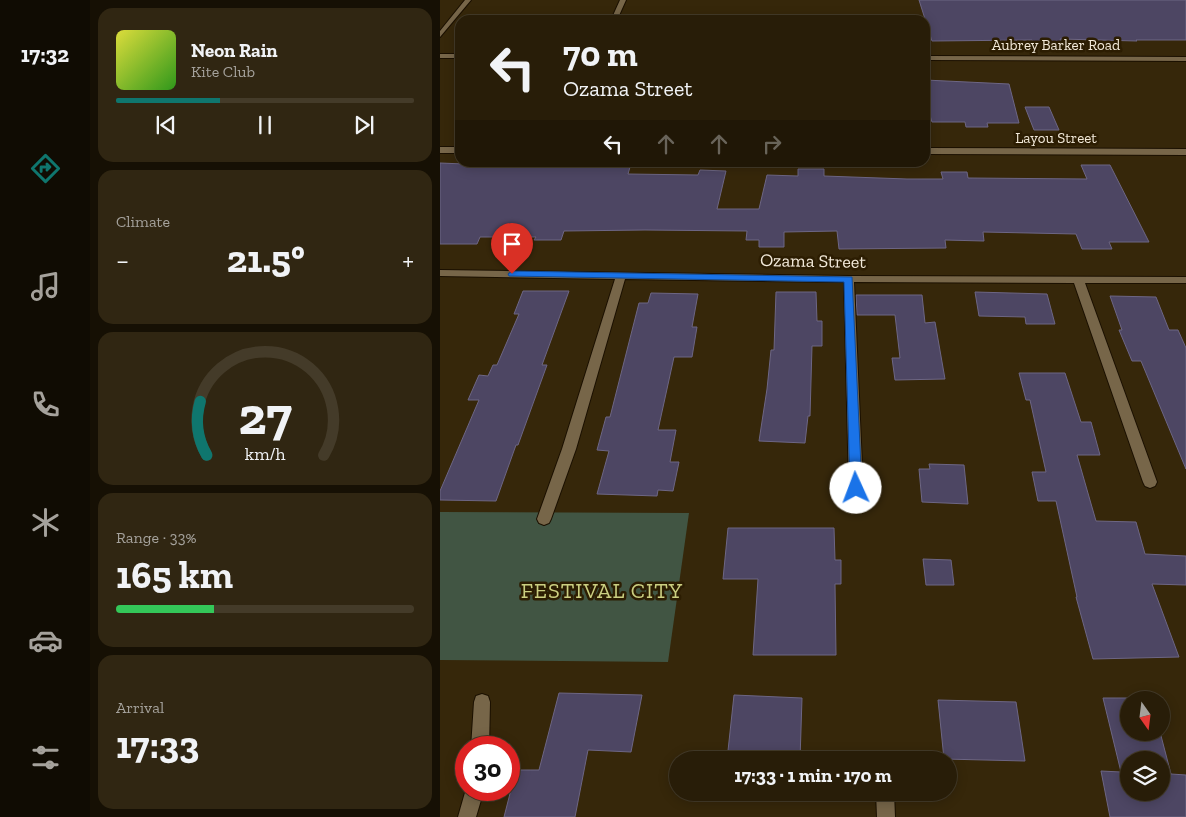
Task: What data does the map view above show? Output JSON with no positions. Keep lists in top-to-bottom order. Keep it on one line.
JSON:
{"streets":{"street":["Aubrey Barker Road","Layou Street","Ozama Street"]},"districts":["FESTIVAL CITY"],"north":"bottom","page":{"tabs":"17:32","turn":["70 m","Ozama Street"],"song":["Neon Rain","Kite Club"],"tile":["Climate",["Range · 33%","165 km"],["Arrival","17:33"]],"heat":["−","21.5°","+"],"limit":"30","trip":"17:33 · 1 min · 170 m","gauge":["27","km/h"]}}
